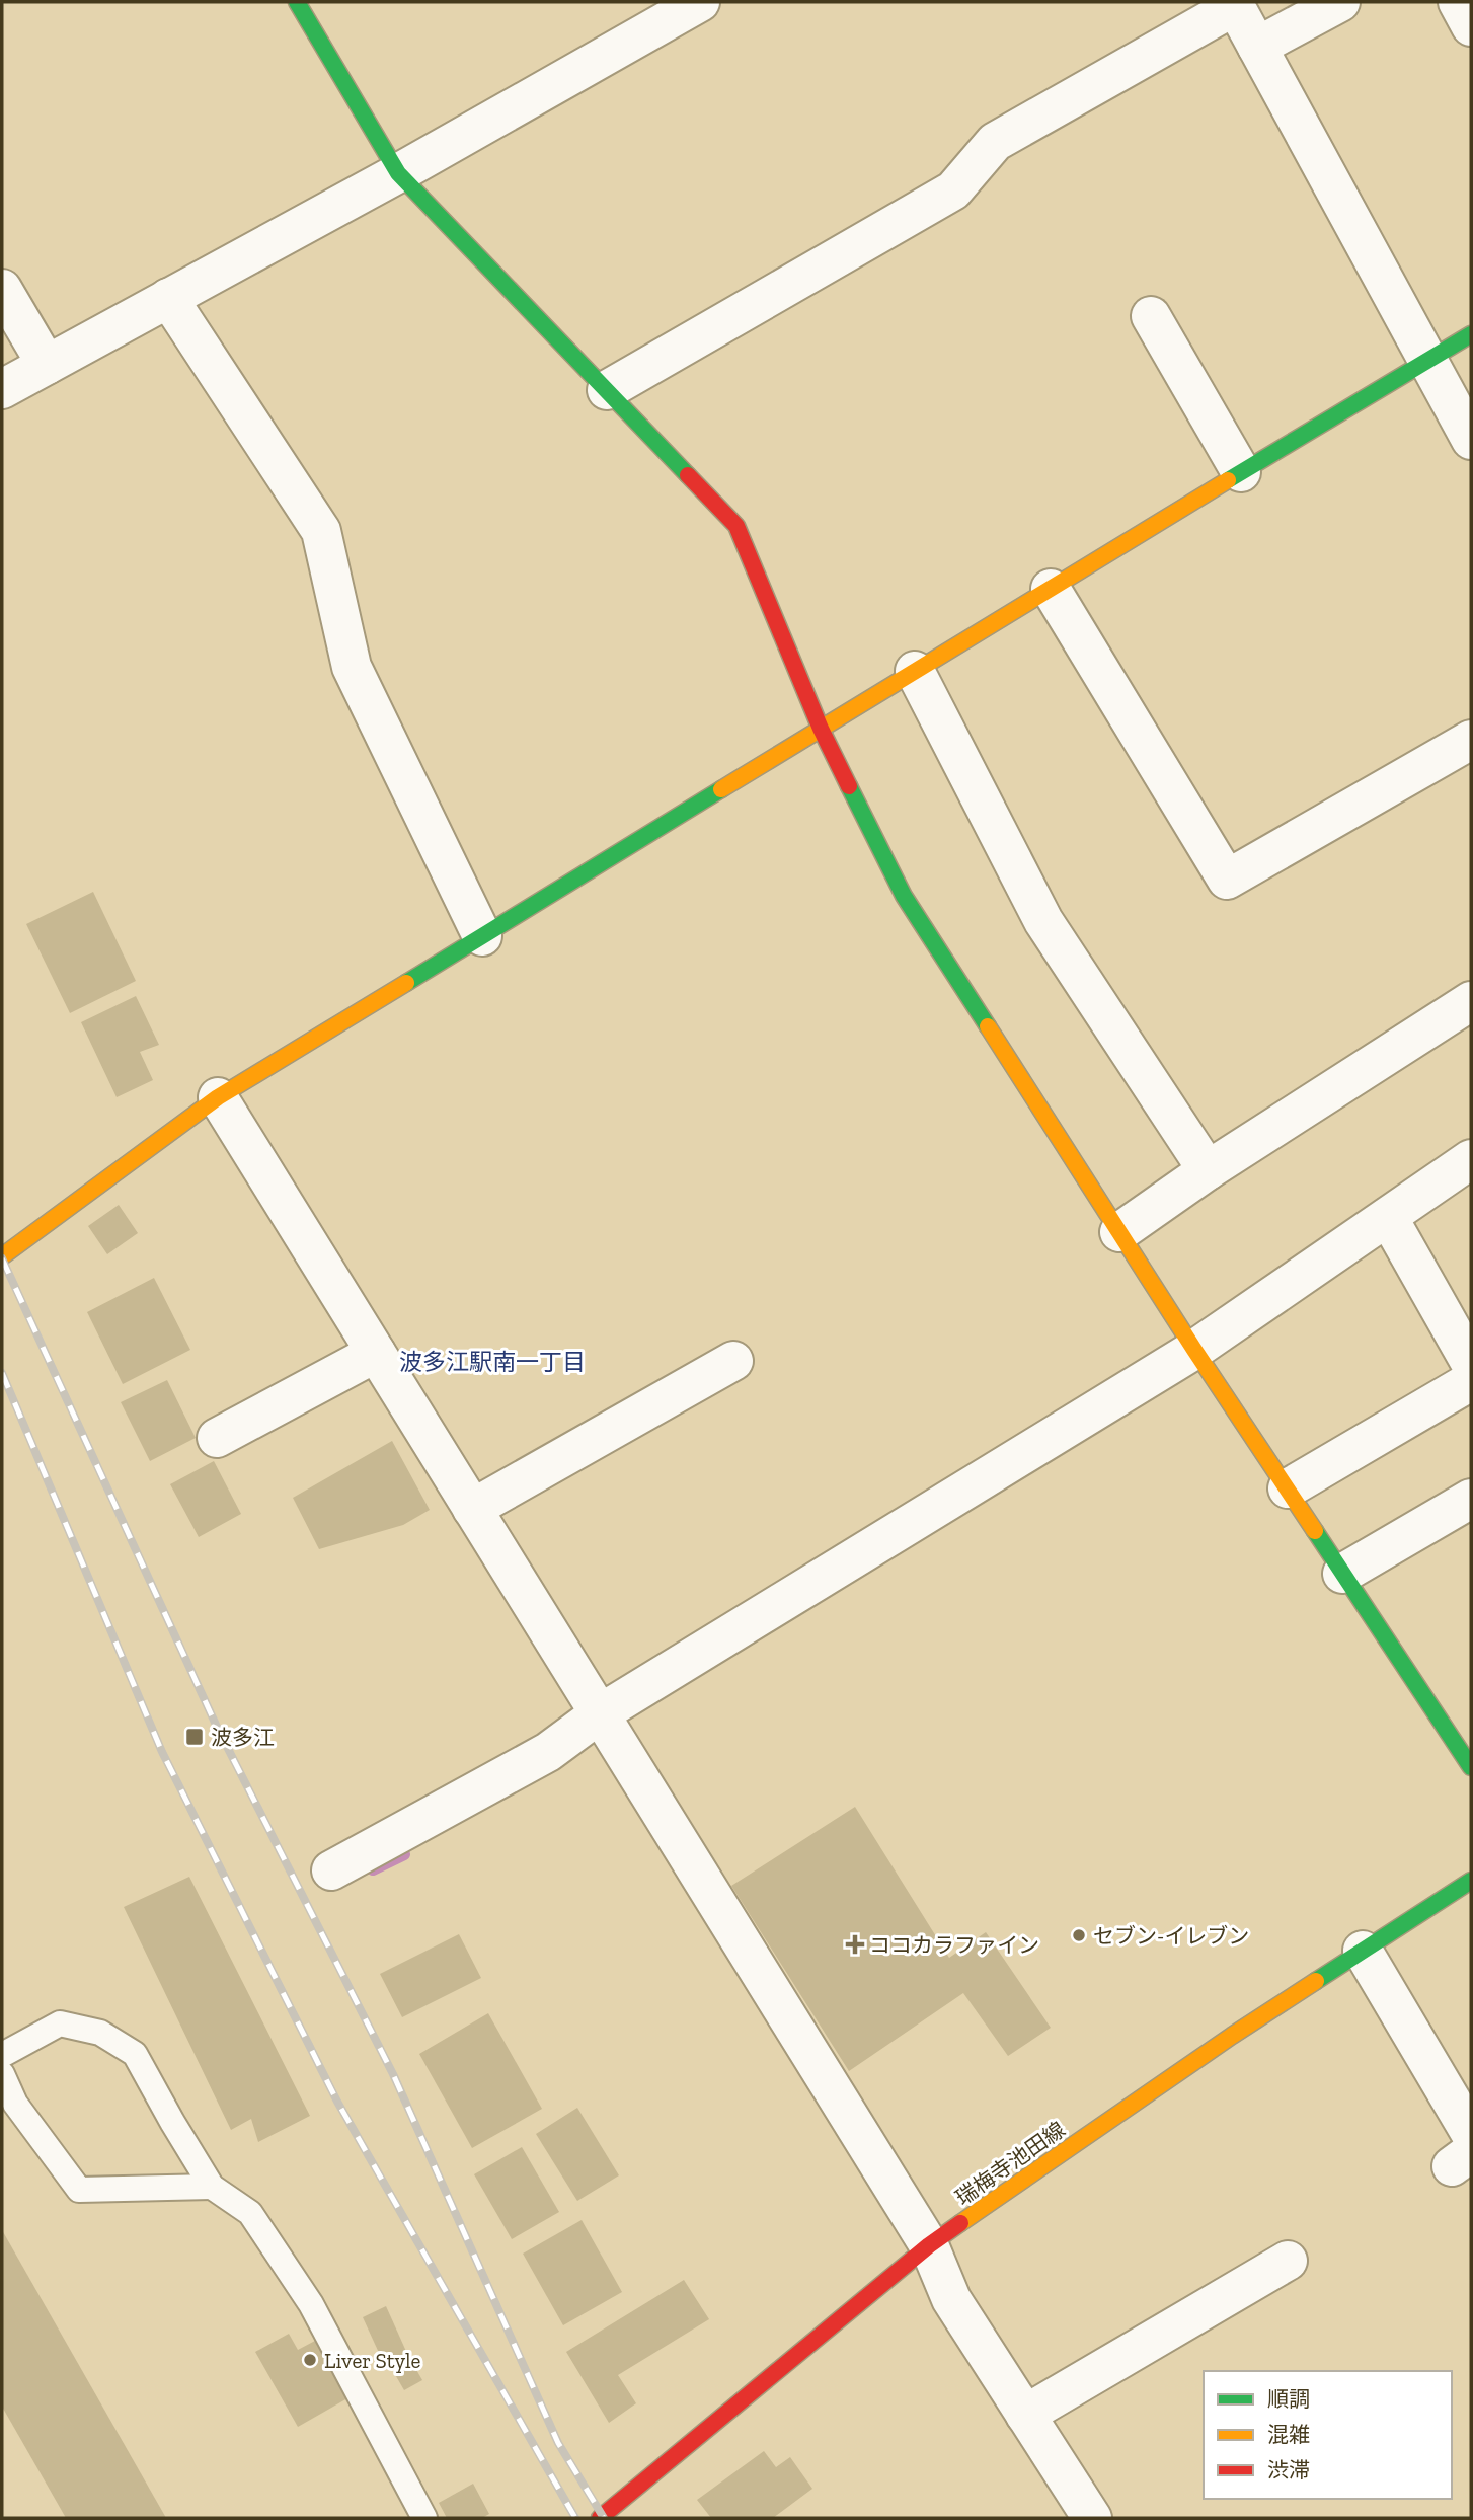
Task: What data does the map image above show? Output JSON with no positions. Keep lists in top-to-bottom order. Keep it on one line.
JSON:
{"streets":{"street":["瑞梅寺池田線"]},"districts":["波多江駅南一丁目"],"places":{"transit":["波多江"],"other":["セブン-イレブン","Liver Style"],"health":["ココカラファイン"]},"legend":["順調","混雑","渋滞"]}
